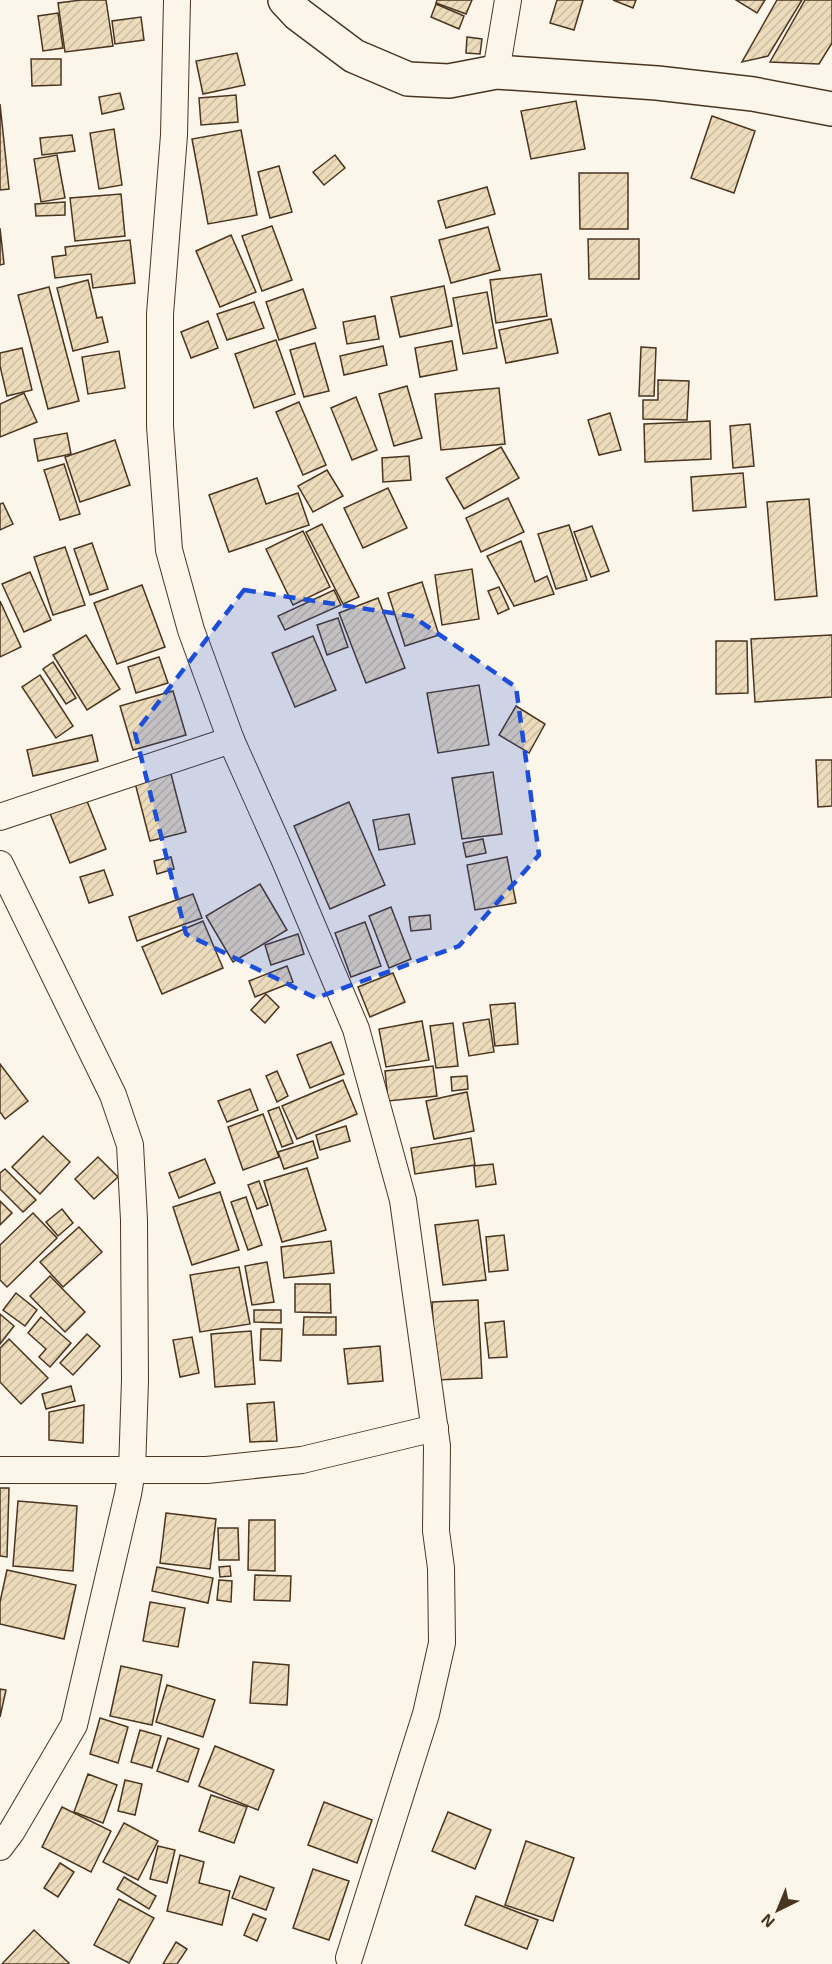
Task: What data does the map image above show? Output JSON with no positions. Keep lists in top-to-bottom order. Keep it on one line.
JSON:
{"north":"bottom left"}
